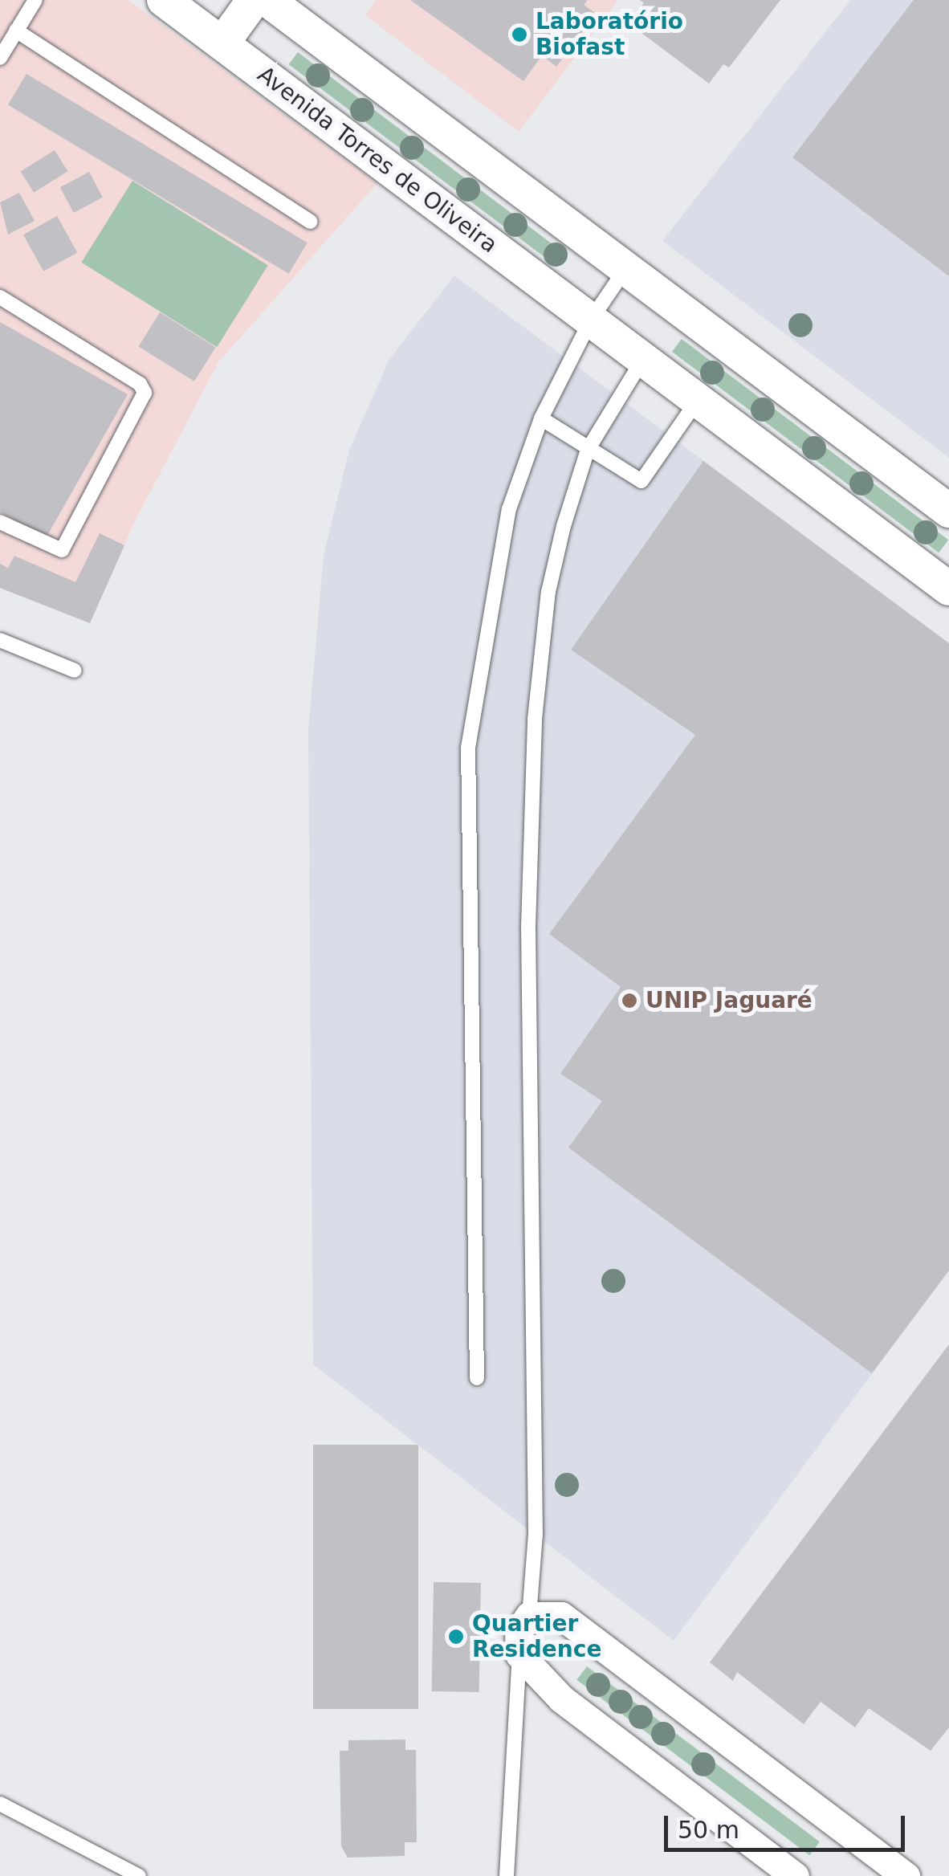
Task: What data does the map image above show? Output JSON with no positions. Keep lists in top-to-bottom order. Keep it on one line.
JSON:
{"streets":{"street":["Avenida Torres de Oliveira"]},"places":["Laboratório Biofast","UNIP Jaguaré","Quartier Residence"],"scale_bar":"50 m"}
